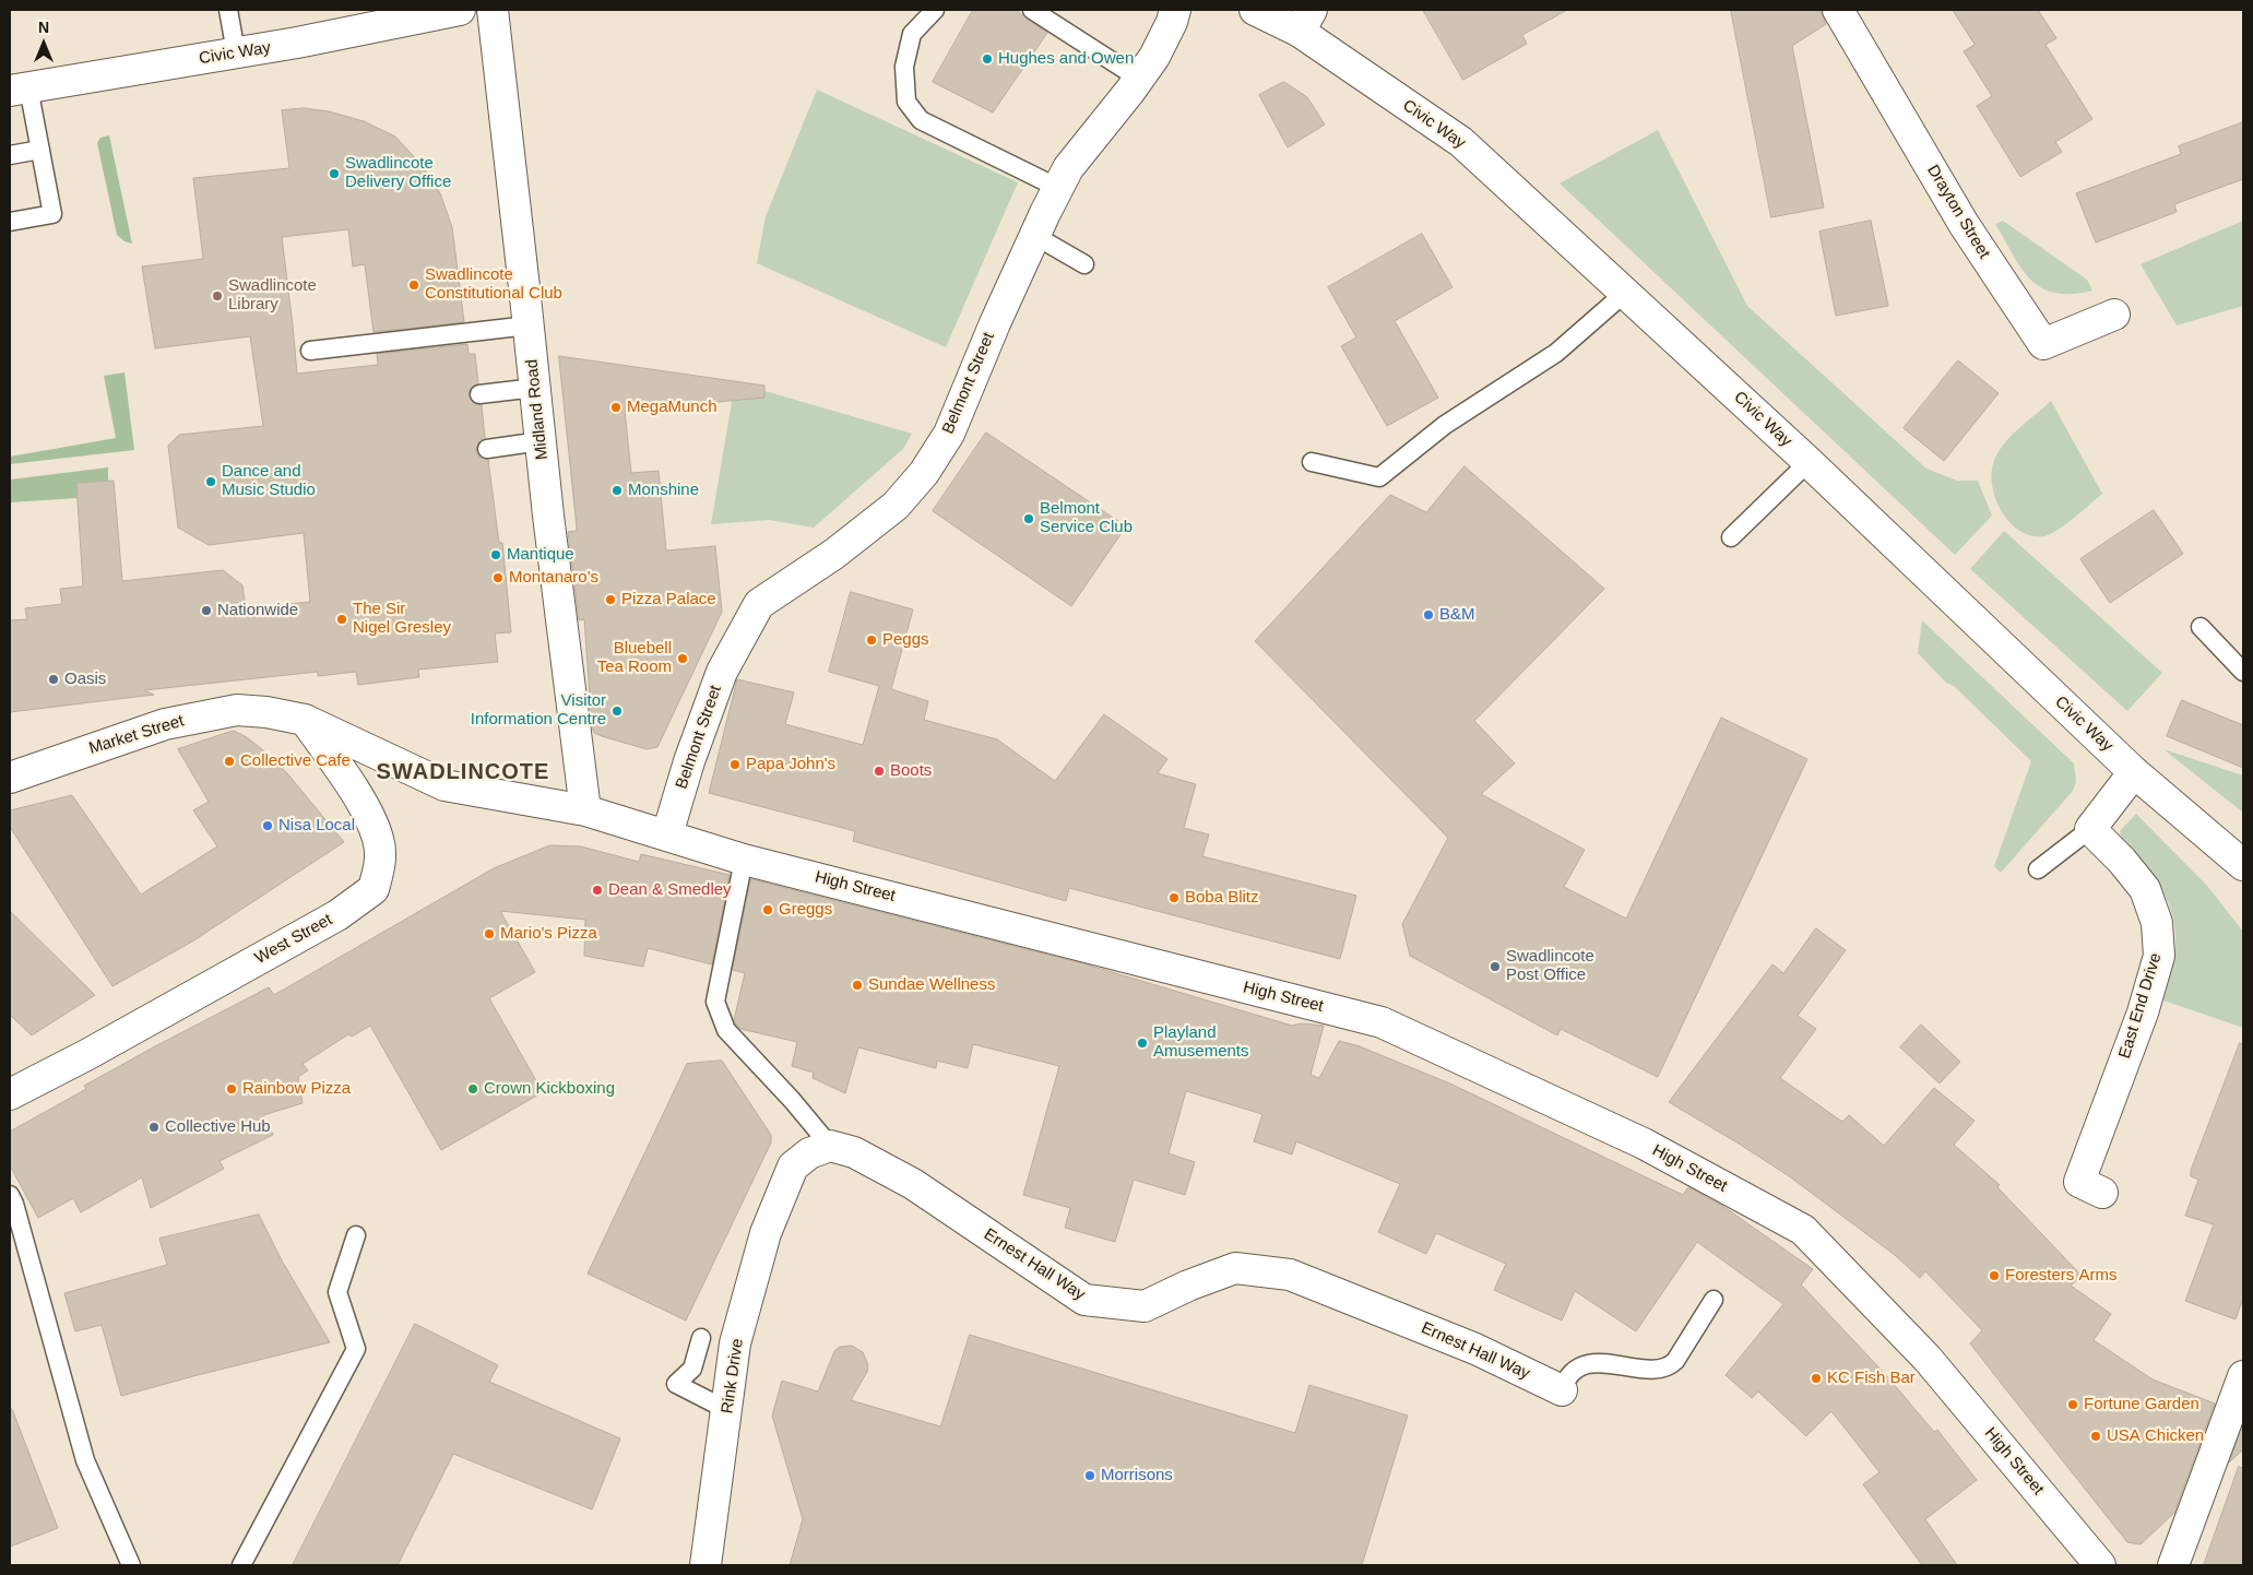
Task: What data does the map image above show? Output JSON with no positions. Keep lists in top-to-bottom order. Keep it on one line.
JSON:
{"streets":{"street":["Civic Way","Drayton Street","Belmont Street","Midland Road","Market Street","High Street","West Street","East End Drive","Ernest Hall Way","Rink Drive"]},"crossings":[["Belmont Street","High Street"],["Midland Road","High Street"],["Market Street","High Street"],["Market Street","West Street"],["High Street","West Street"],["Ernest Hall Way","Rink Drive"]],"districts":["SWADLINCOTE"],"places":["Hughes and Owen","Swadlincote Delivery Office","Swadlincote Constitutional Club","Swadlincote Library","MegaMunch","Dance and Music Studio","Monshine","Belmont Service Club","Mantique","Montanaro's","Pizza Palace","Nationwide","B&M","The Sir Nigel Gresley","Peggs","Bluebell Tea Room","Oasis","Visitor Information Centre","Collective Cafe","Papa John's","Boots","Nisa Local","Dean & Smedley","Boba Blitz","Greggs","Mario's Pizza","Swadlincote Post Office","Sundae Wellness","Playland Amusements","Rainbow Pizza","Crown Kickboxing","Collective Hub","Foresters Arms","KC Fish Bar","Fortune Garden","USA Chicken","Morrisons"],"north":"top"}
